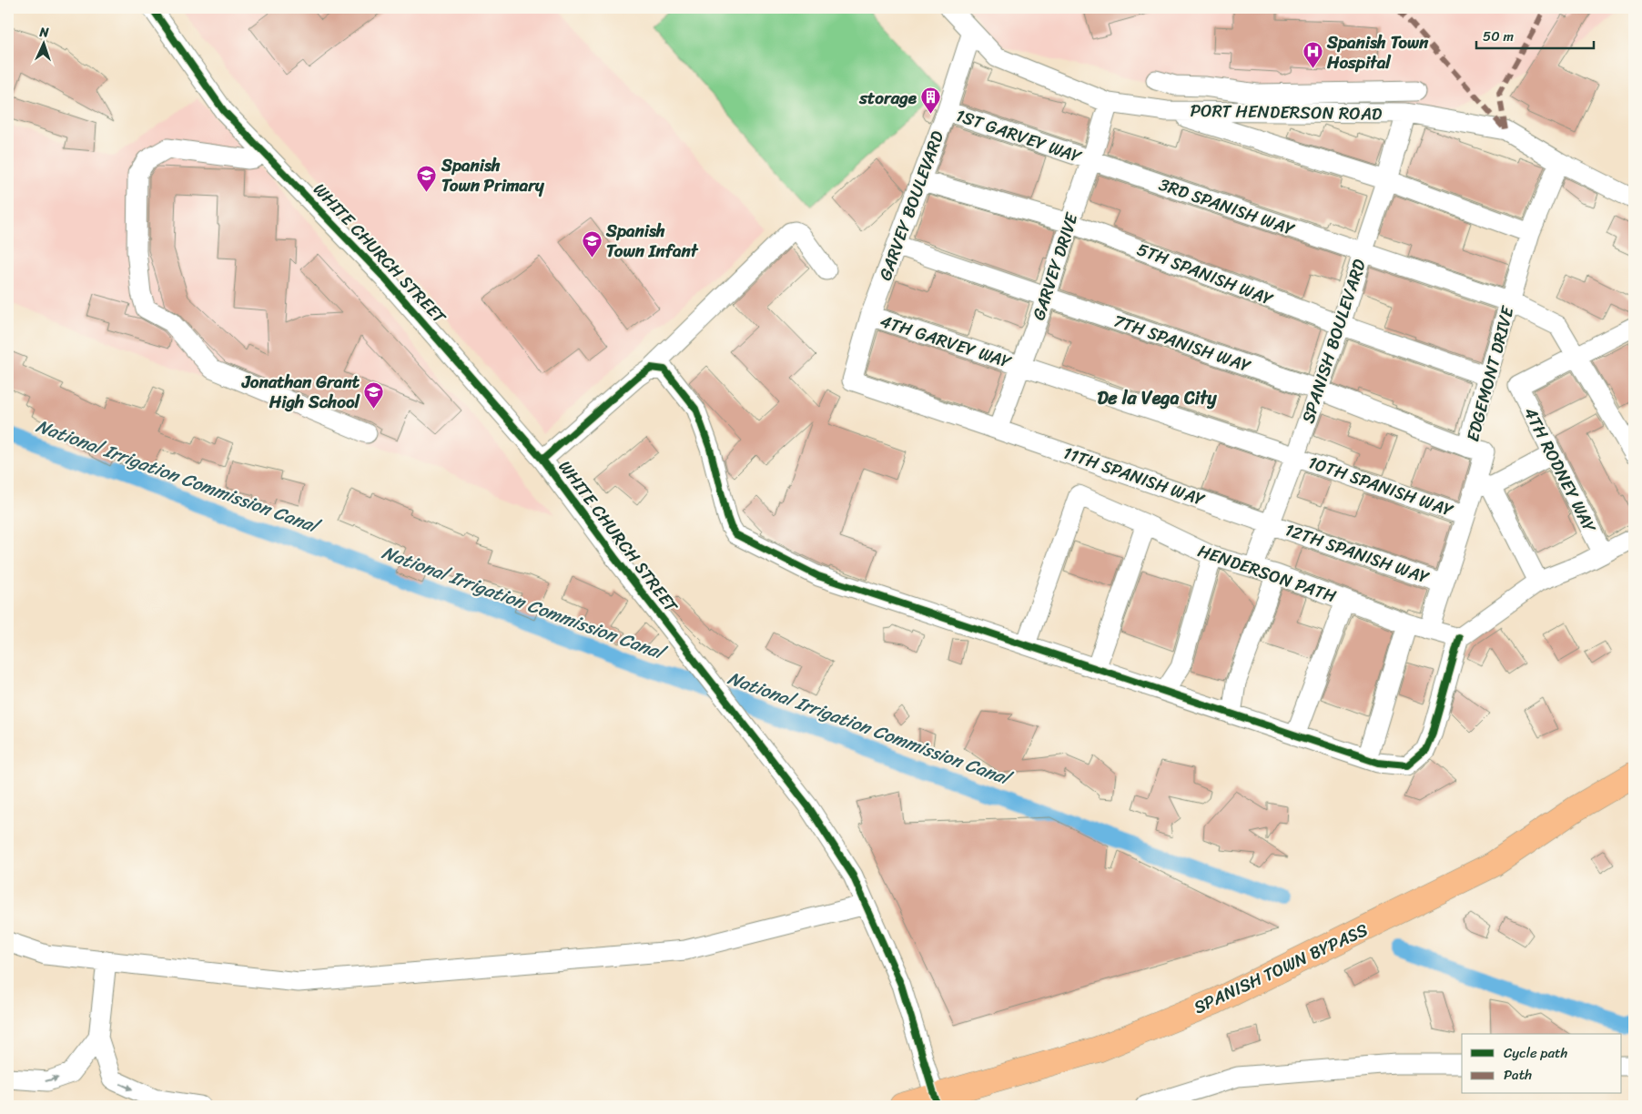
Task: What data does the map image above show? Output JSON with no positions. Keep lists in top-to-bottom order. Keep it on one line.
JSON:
{"streets":{"main road":["SPANISH TOWN BYPASS"],"street":["PORT HENDERSON ROAD","1ST GARVEY WAY","GARVEY BOULEVARD","3RD SPANISH WAY","WHITE CHURCH STREET","GARVEY DRIVE","5TH SPANISH WAY","4TH GARVEY WAY","SPANISH BOULEVARD","7TH SPANISH WAY","EDGEMONT DRIVE","4TH RODNEY WAY","11TH SPANISH WAY","10TH SPANISH WAY","12TH SPANISH WAY","HENDERSON PATH"]},"crossings":[["PORT HENDERSON ROAD","GARVEY BOULEVARD"],["PORT HENDERSON ROAD","GARVEY DRIVE"],["PORT HENDERSON ROAD","SPANISH BOULEVARD"],["PORT HENDERSON ROAD","EDGEMONT DRIVE"],["1ST GARVEY WAY","GARVEY BOULEVARD"],["1ST GARVEY WAY","3RD SPANISH WAY"],["1ST GARVEY WAY","GARVEY DRIVE"],["GARVEY BOULEVARD","5TH SPANISH WAY"],["GARVEY BOULEVARD","4TH GARVEY WAY"],["GARVEY BOULEVARD","7TH SPANISH WAY"],["GARVEY BOULEVARD","11TH SPANISH WAY"],["3RD SPANISH WAY","GARVEY DRIVE"],["3RD SPANISH WAY","SPANISH BOULEVARD"],["3RD SPANISH WAY","EDGEMONT DRIVE"],["3RD SPANISH WAY","4TH RODNEY WAY"],["WHITE CHURCH STREET","SPANISH TOWN BYPASS"],["GARVEY DRIVE","5TH SPANISH WAY"],["GARVEY DRIVE","4TH GARVEY WAY"],["GARVEY DRIVE","7TH SPANISH WAY"],["GARVEY DRIVE","11TH SPANISH WAY"],["5TH SPANISH WAY","SPANISH BOULEVARD"],["5TH SPANISH WAY","EDGEMONT DRIVE"],["4TH GARVEY WAY","SPANISH BOULEVARD"],["4TH GARVEY WAY","10TH SPANISH WAY"],["SPANISH BOULEVARD","7TH SPANISH WAY"],["SPANISH BOULEVARD","11TH SPANISH WAY"],["SPANISH BOULEVARD","10TH SPANISH WAY"],["SPANISH BOULEVARD","12TH SPANISH WAY"],["SPANISH BOULEVARD","HENDERSON PATH"],["7TH SPANISH WAY","EDGEMONT DRIVE"],["EDGEMONT DRIVE","10TH SPANISH WAY"],["EDGEMONT DRIVE","12TH SPANISH WAY"],["EDGEMONT DRIVE","HENDERSON PATH"],["11TH SPANISH WAY","12TH SPANISH WAY"]],"districts":["De la Vega City"],"water":["National Irrigation Commission Canal"],"places":{"hospital":["Spanish Town Hospital"],"building":["storage"],"school or university":["Spanish Town Primary","Spanish Town Infant","Jonathan Grant High School"]},"legend":["Cycle path","Path"],"scale_bar":"50 m","north":"top"}
